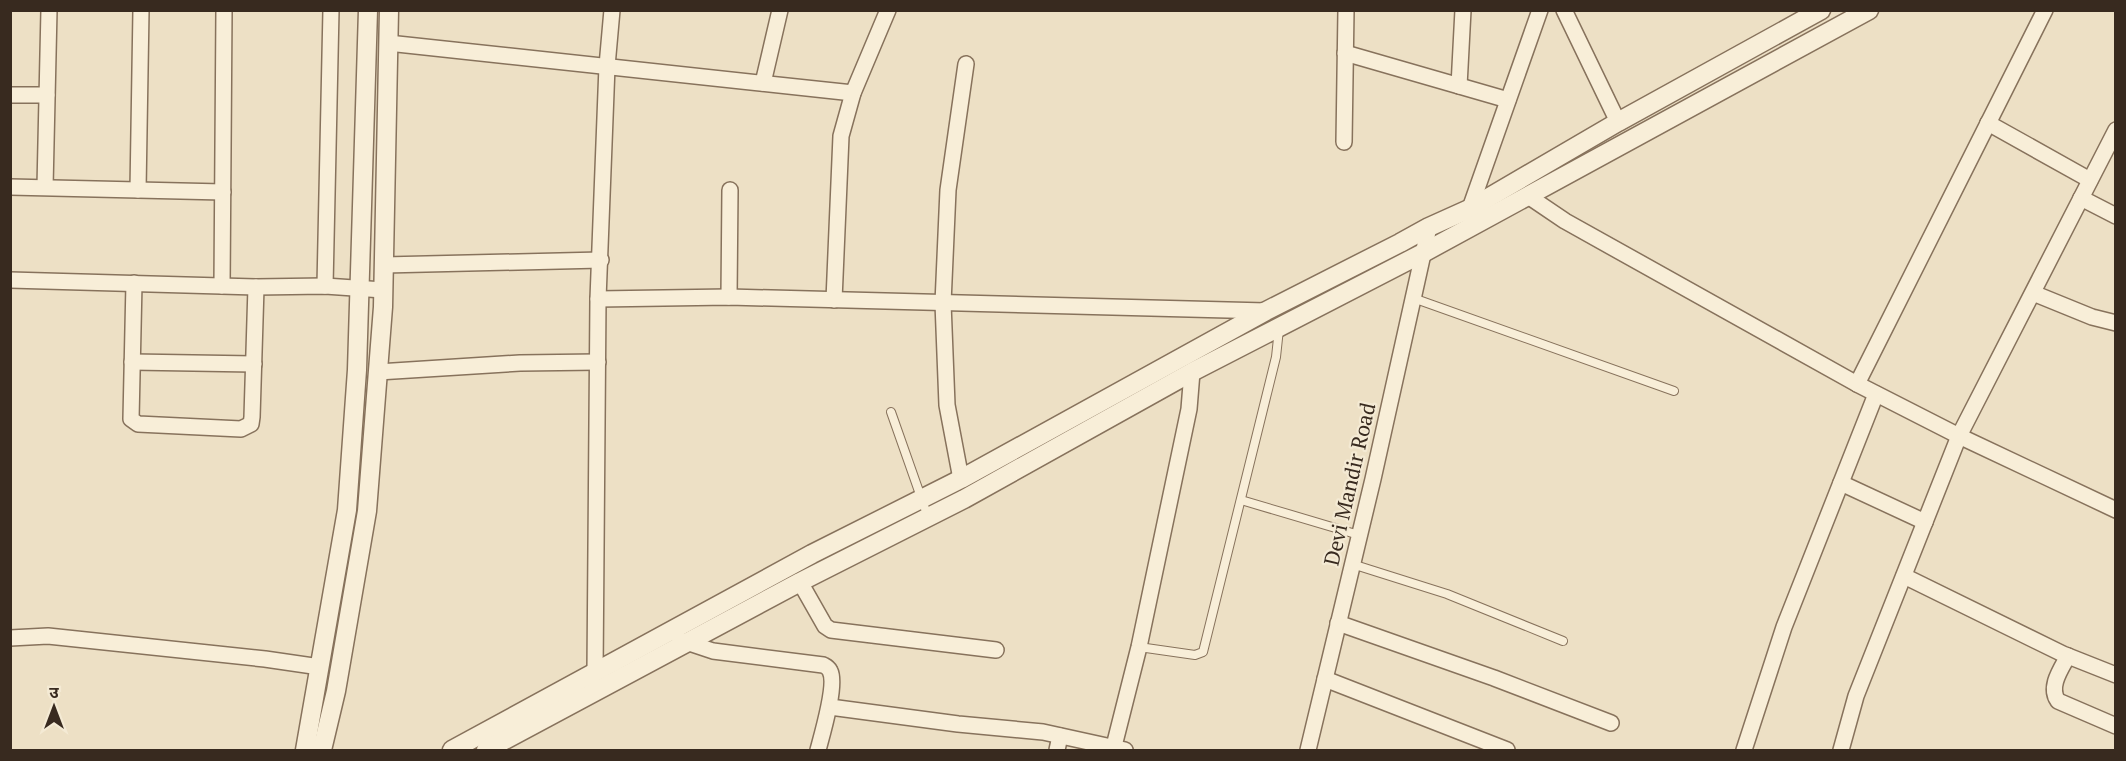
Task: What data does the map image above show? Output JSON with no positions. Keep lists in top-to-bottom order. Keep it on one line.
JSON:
{"streets":{"street":["Devi Mandir Road"]},"north":"top"}
